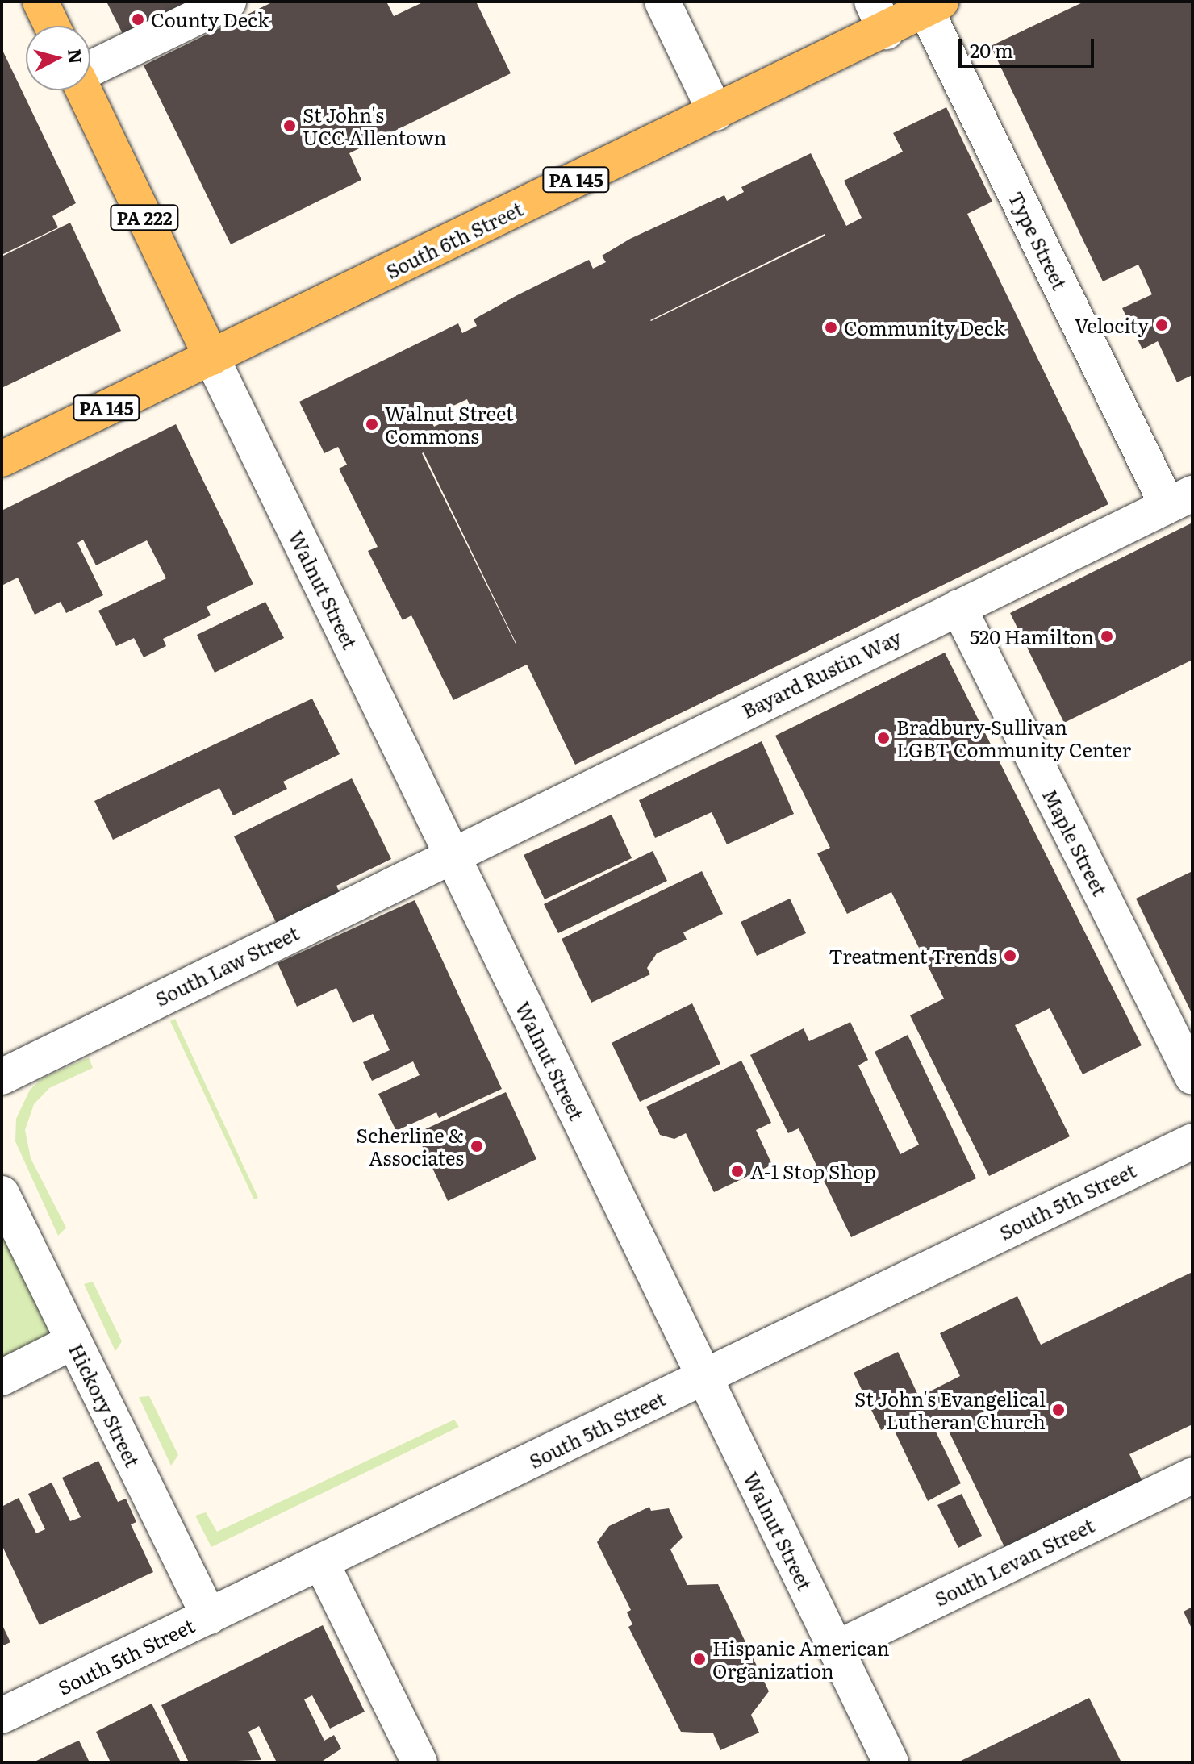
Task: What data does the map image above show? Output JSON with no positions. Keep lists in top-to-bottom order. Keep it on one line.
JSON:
{"streets":{"main road":["PA 145","PA 222","South 6th Street"],"street":["Type Street","Walnut Street","Bayard Rustin Way","Maple Street","South Law Street","South 5th Street","Hickory Street","South Levan Street"]},"crossings":[["PA 222","South 6th Street"],["PA 222","Walnut Street"],["South 6th Street","Type Street"],["South 6th Street","Walnut Street"],["Type Street","Bayard Rustin Way"],["Walnut Street","Bayard Rustin Way"],["Walnut Street","South Law Street"],["Walnut Street","South 5th Street"],["Walnut Street","South Levan Street"],["Bayard Rustin Way","Maple Street"],["Bayard Rustin Way","South Law Street"],["South 5th Street","Hickory Street"]],"places":["County Deck","St John's UCC Allentown","Velocity","Community Deck","Walnut Street Commons","520 Hamilton","Bradbury-Sullivan LGBT Community Center","Treatment Trends","Scherline & Associates","A-1 Stop Shop","St John's Evangelical Lutheran Church","Hispanic American Organization"],"scale_bar":"20 m","north":"right"}
